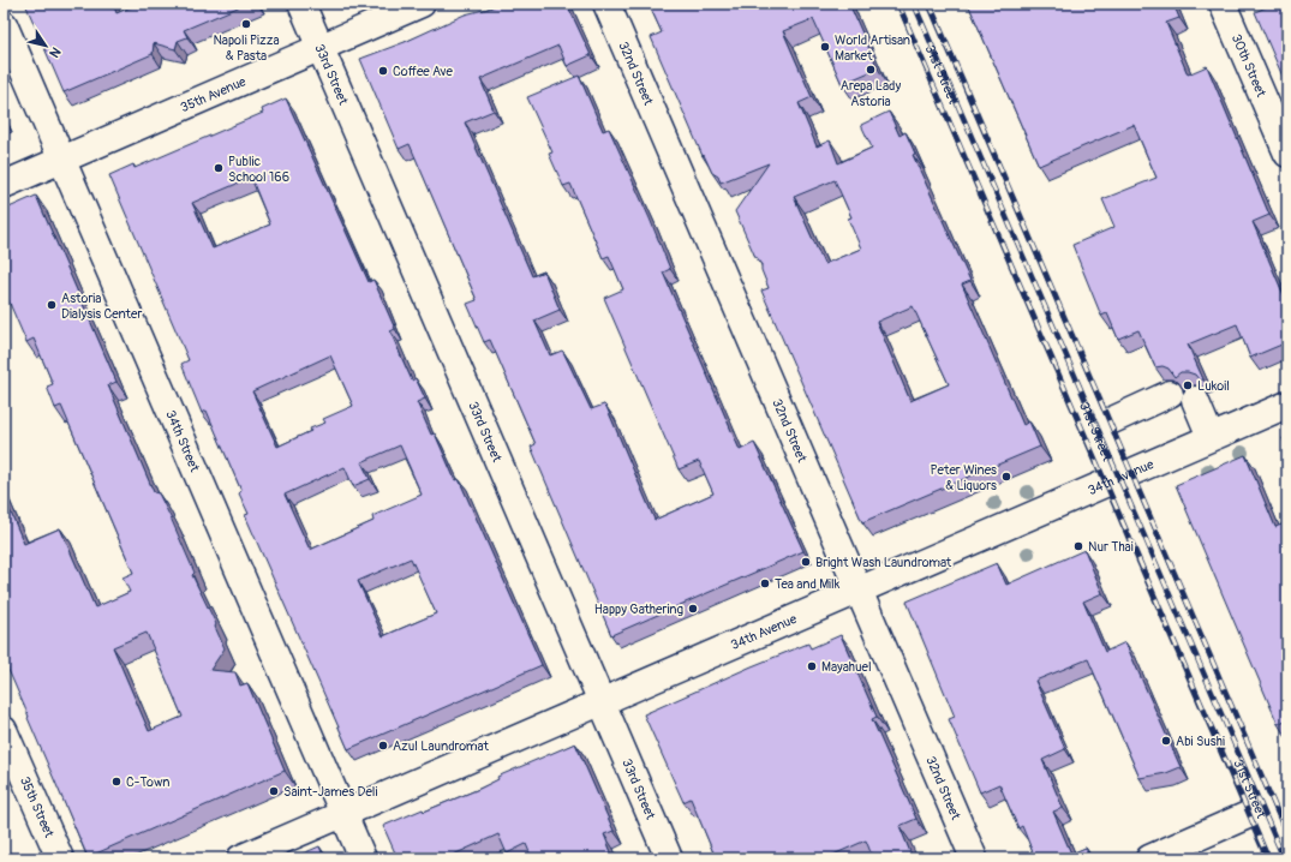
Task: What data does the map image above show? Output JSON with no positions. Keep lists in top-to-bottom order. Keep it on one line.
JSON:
{"streets":{"street":["30th Street","33rd Street","32nd Street","31st Street","35th Avenue","34th Street","34th Avenue","35th Street"]},"crossings":[["33rd Street","35th Avenue"],["33rd Street","34th Avenue"],["32nd Street","34th Avenue"],["31st Street","34th Avenue"],["35th Avenue","34th Street"],["34th Street","34th Avenue"]],"places":["Napoli Pizza & Pasta","World Artisan Market","Arepa Lady Astoria","Coffee Ave","Public School 166","Astoria Dialysis Center","Lukoil","Peter Wines & Liquors","Nur Thai","Bright Wash Laundromat","Tea and Milk","Happy Gathering","Mayahuel","Abi Sushi","Azul Laundromat","C-Town","Saint-James Deli"],"north":"bottom right"}
